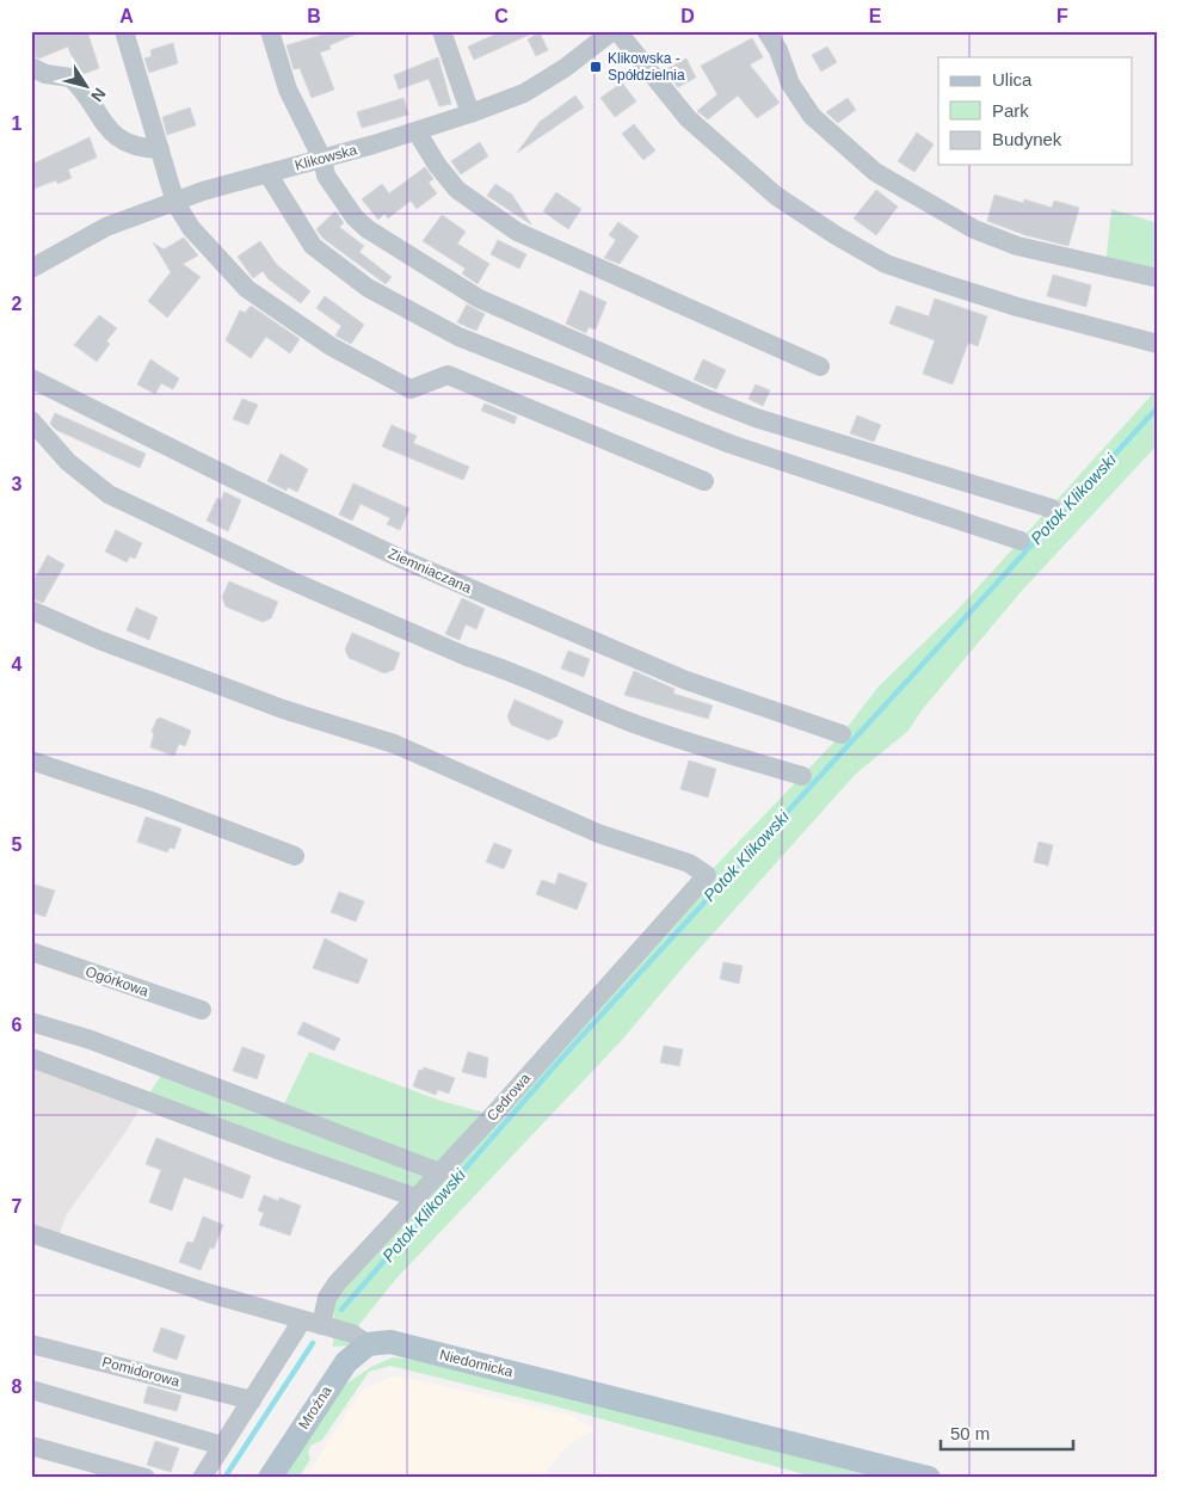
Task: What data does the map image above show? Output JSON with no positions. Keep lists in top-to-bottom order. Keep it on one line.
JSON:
{"streets":{"main road":["Niedomicka","Mroźna"],"street":["Klikowska","Ziemniaczana","Ogórkowa","Cedrowa","Pomidorowa"]},"crossings":[["Cedrowa","Niedomicka"],["Niedomicka","Mroźna"]],"water":["Potok Klikowski"],"places":{"transit":["Klikowska - Spółdzielnia"]},"legend":["Ulica","Park","Budynek"],"scale_bar":"50 m","north":"bottom right","grid":{"columns":["A","B","C","D","E","F"],"rows":["1","2","3","4","5","6","7","8"]}}
